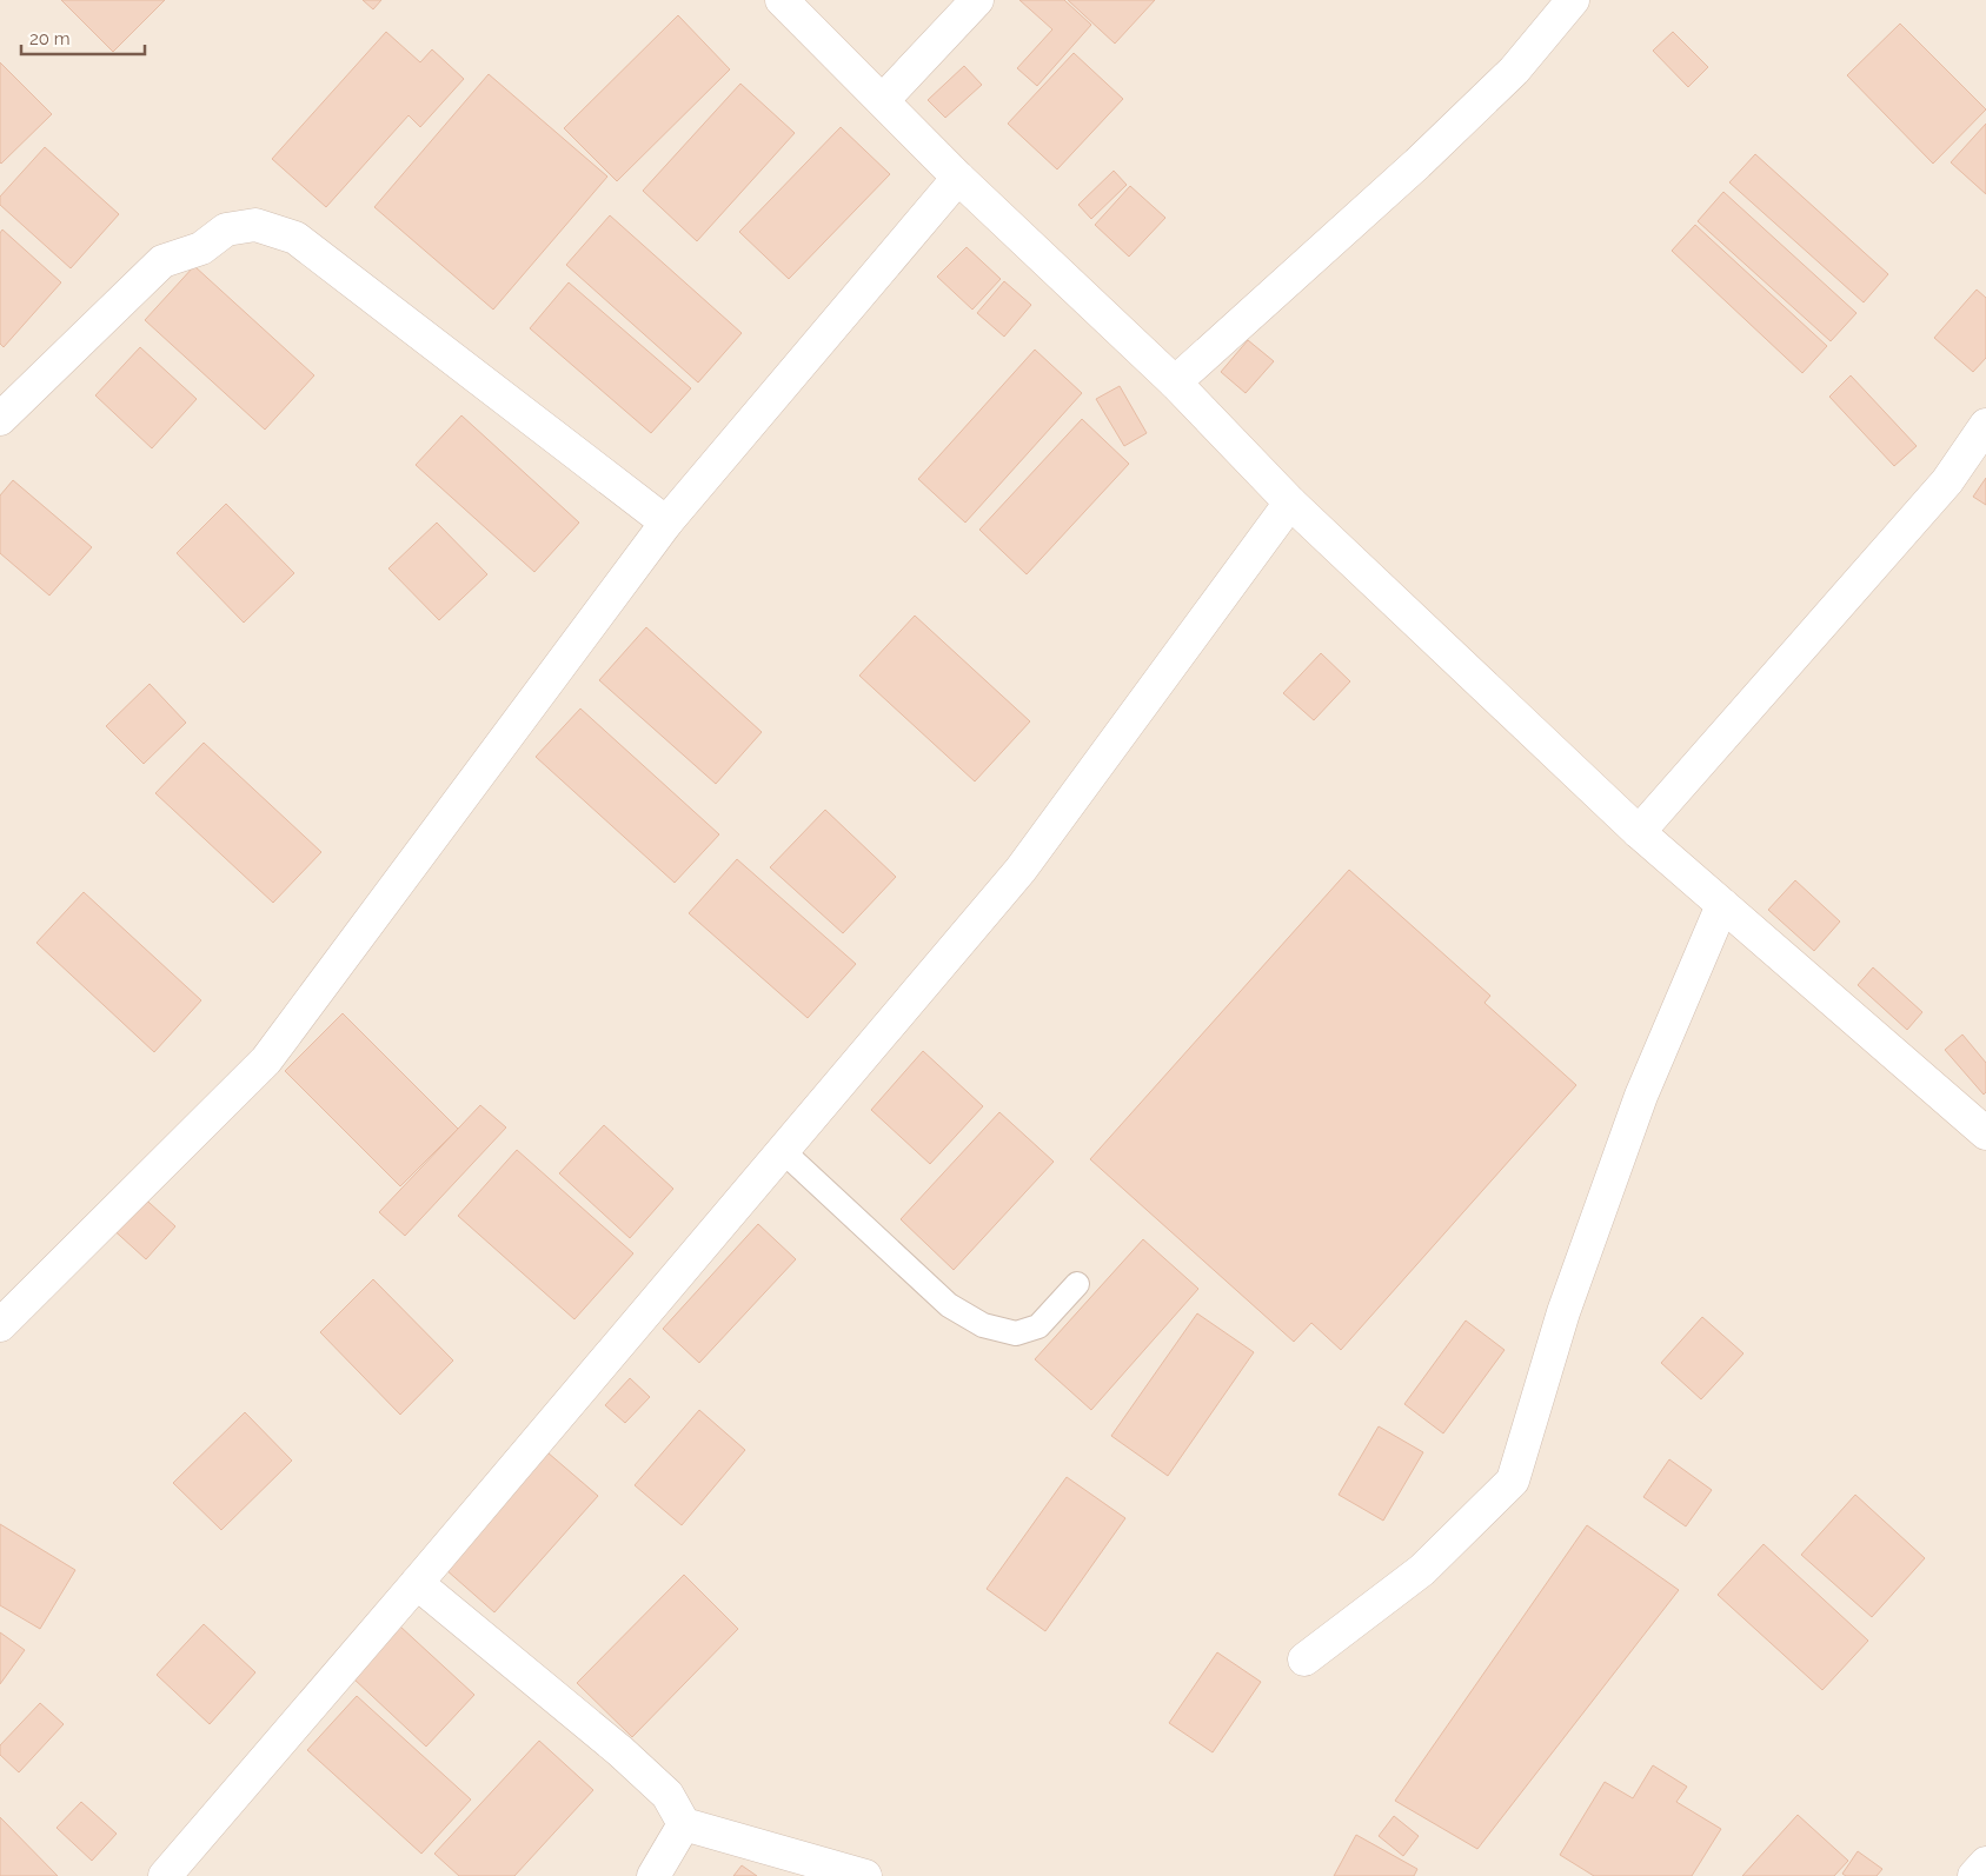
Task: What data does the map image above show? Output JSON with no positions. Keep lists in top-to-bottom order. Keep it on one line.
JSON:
{"scale_bar":"20 m"}
